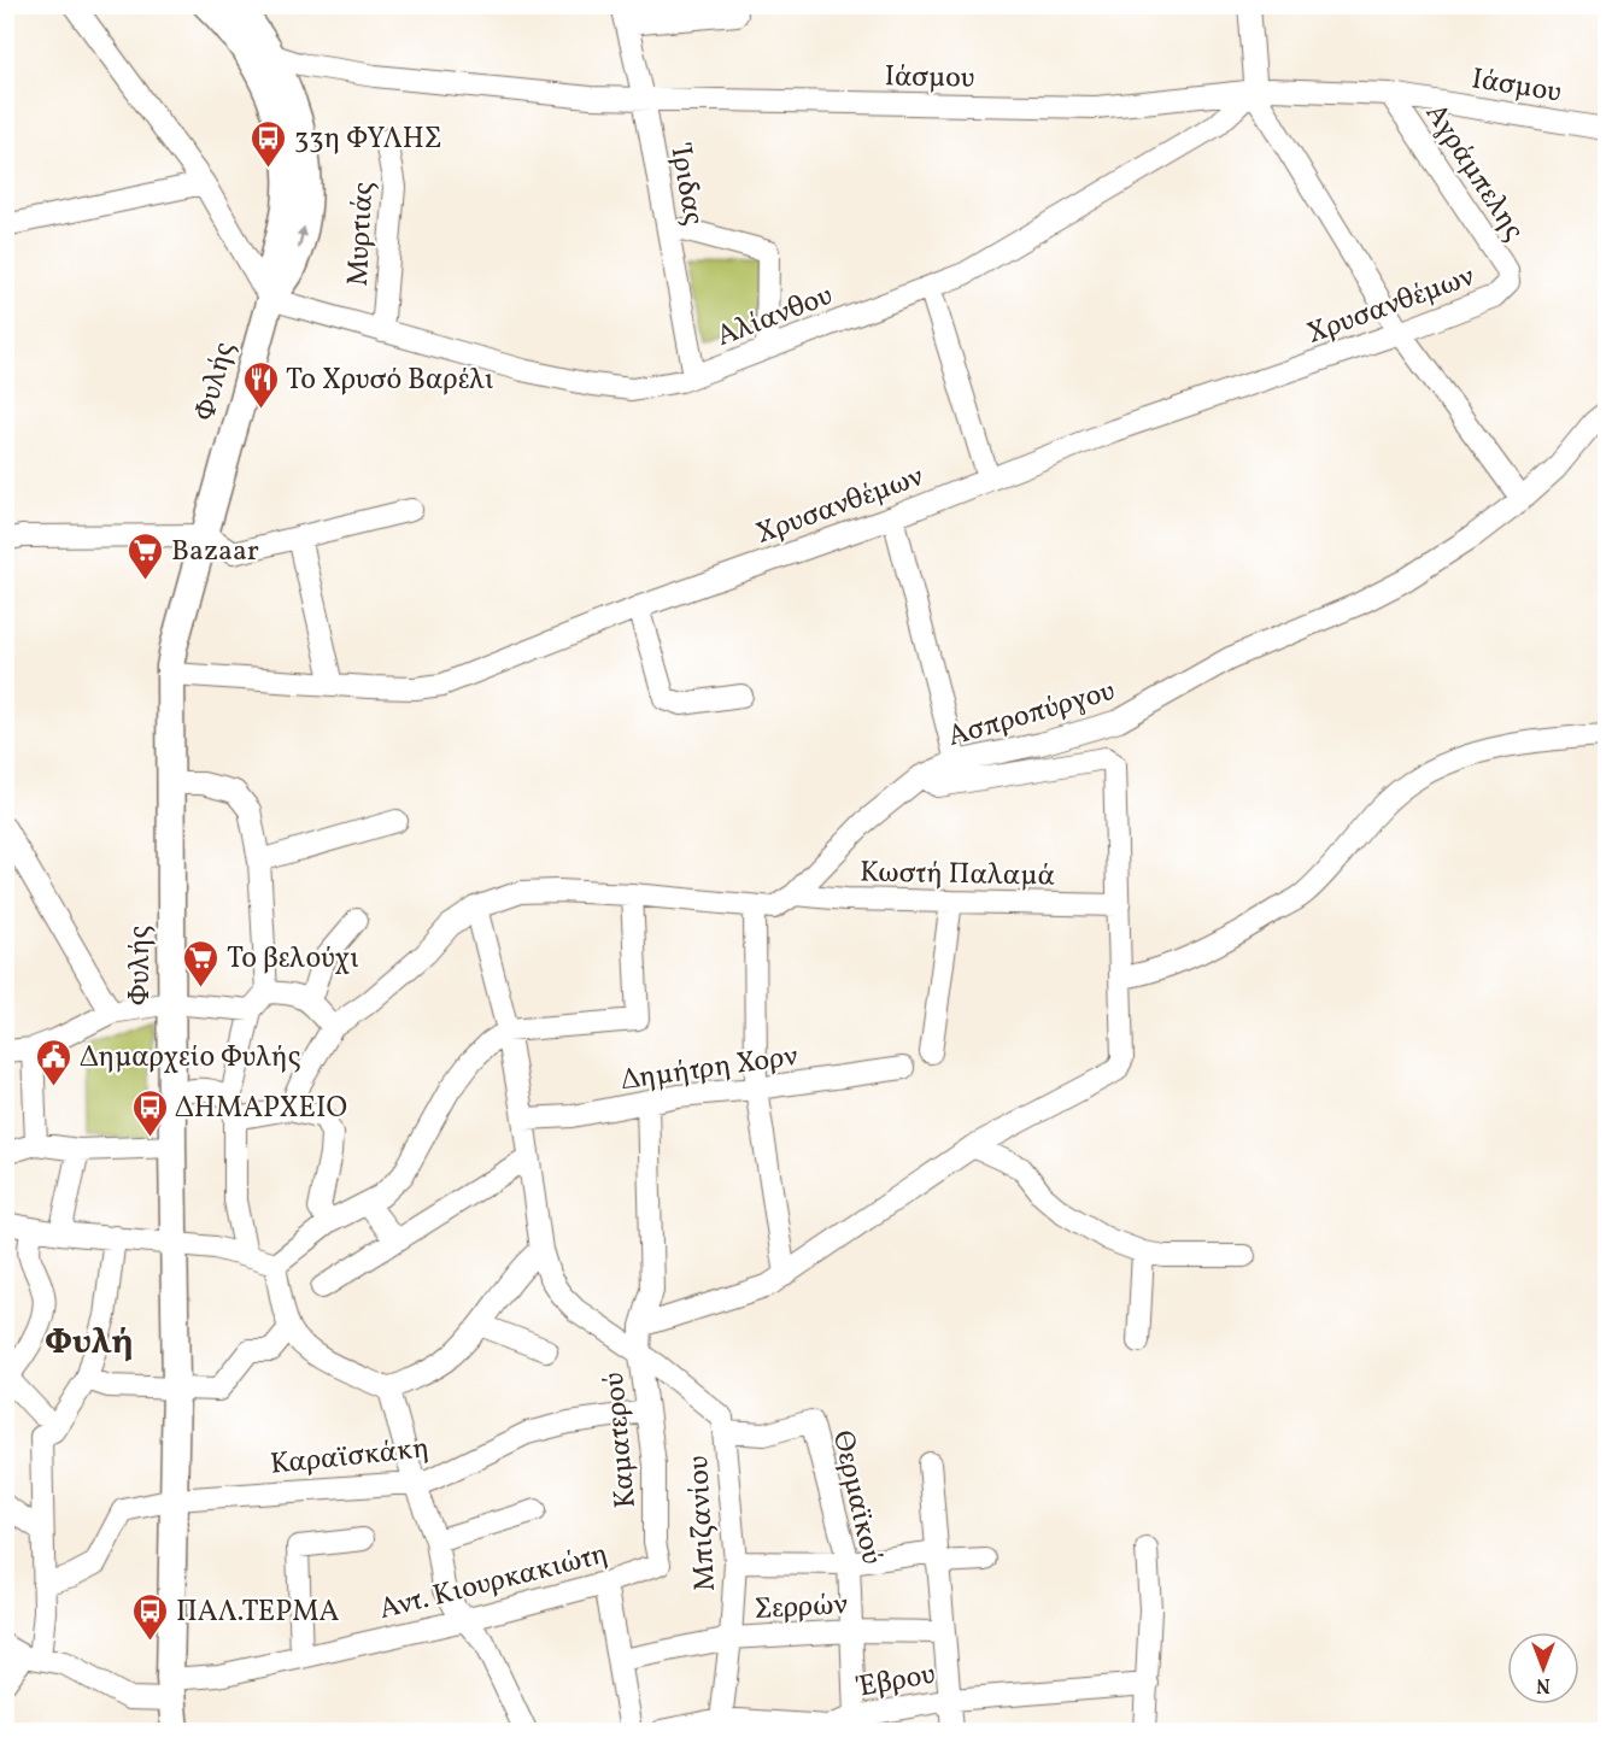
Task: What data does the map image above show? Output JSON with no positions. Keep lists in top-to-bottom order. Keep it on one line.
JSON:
{"streets":{"main road":["Φυλής"],"street":["Ιάσμου","Αγράμπελης","Ίριδας","Μυρτιάς","Χρυσανθέμων","Αλίανθου","Ασπροπύργου","Κωστή Παλαμά","Δημήτρη Χορν","Καματερού","Καραϊσκάκη","Θερμαϊκού","Μπιζανίου","Αντ. Κιουρκακιώτη","Σερρών","Έβρου"]},"crossings":[["Ιάσμου","Αγράμπελης"],["Ιάσμου","Ίριδας"],["Ιάσμου","Αλίανθου"],["Ιάσμου","Φυλής"],["Αγράμπελης","Χρυσανθέμων"],["Ίριδας","Αλίανθου"],["Μυρτιάς","Αλίανθου"],["Χρυσανθέμων","Φυλής"],["Αλίανθου","Φυλής"],["Φυλής","Καραϊσκάκη"],["Φυλής","Αντ. Κιουρκακιώτη"],["Ασπροπύργου","Κωστή Παλαμά"],["Ασπροπύργου","Μπιζανίου"],["Δημήτρη Χορν","Καματερού"],["Δημήτρη Χορν","Μπιζανίου"],["Καματερού","Καραϊσκάκη"],["Καματερού","Μπιζανίου"],["Καματερού","Αντ. Κιουρκακιώτη"],["Θερμαϊκού","Μπιζανίου"],["Θερμαϊκού","Σερρών"],["Θερμαϊκού","Έβρου"],["Μπιζανίου","Σερρών"],["Μπιζανίου","Έβρου"]],"districts":["Φυλή"],"places":{"bus stop":["33η ΦΥΛΗΣ","ΔΗΜΑΡΧΕΙΟ","ΠΑΛ.ΤΕΡΜΑ"],"restaurant":["Το Χρυσό Βαρέλι"],"supermarket":["Bazaar","Το βελούχι"],"public building":["Δημαρχείο Φυλής"]},"north":"bottom"}
